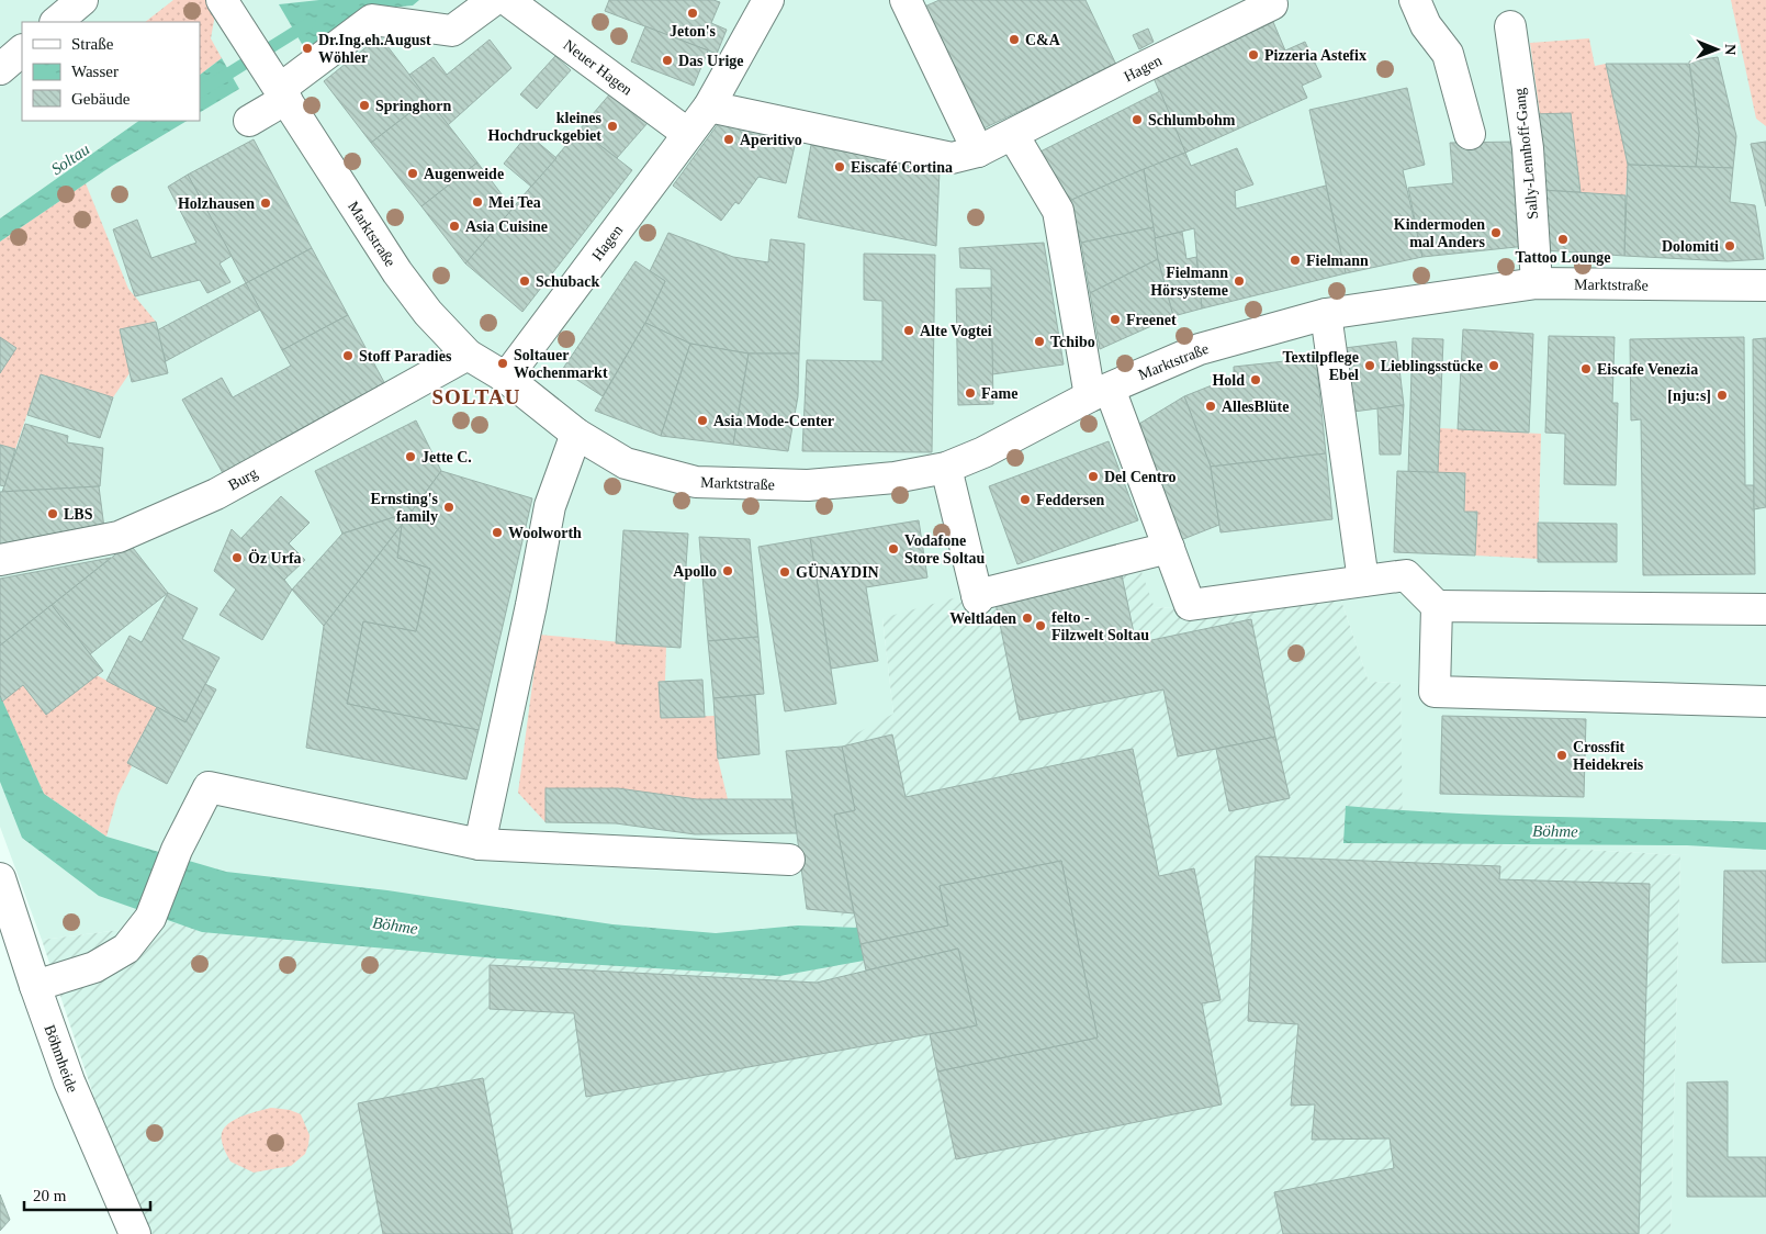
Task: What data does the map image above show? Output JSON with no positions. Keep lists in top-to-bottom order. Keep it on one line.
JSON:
{"streets":{"street":["Neuer Hagen","Hagen","Sally-Lennhoff-Gang","Marktstraße","Burg","Böhmheide"]},"crossings":[["Neuer Hagen","Hagen"],["Hagen","Marktstraße"],["Sally-Lennhoff-Gang","Marktstraße"],["Marktstraße","Burg"]],"districts":["SOLTAU"],"water":["Soltau","Böhme"],"places":["Jeton's","C&A","Dr.Ing.eh.August Wöhler","Pizzeria Astefix","Das Urige","Springhorn","Schlumbohm","kleines Hochdruckgebiet","Aperitivo","Eiscafé Cortina","Augenweide","Mei Tea","Holzhausen","Asia Cuisine","Kindermoden mal Anders","Tattoo Lounge","Dolomiti","Fielmann","Schuback","Fielmann Hörsysteme","Freenet","Alte Vogtei","Tchibo","Stoff Paradies","Soltauer Wochenmarkt","Textilpflege Ebel","Lieblingsstücke","Eiscafe Venezia","Hold","Fame","[nju:s]","AllesBlüte","Asia Mode-Center","Jette C.","Del Centro","Feddersen","Ernsting's family","LBS","Woolworth","Vodafone Store Soltau","Öz Urfa","Apollo","GÜNAYDIN","Weltladen","felto - Filzwelt Soltau","Crossfit Heidekreis"],"legend":["Straße","Wasser","Gebäude"],"scale_bar":"20 m","north":"right"}
